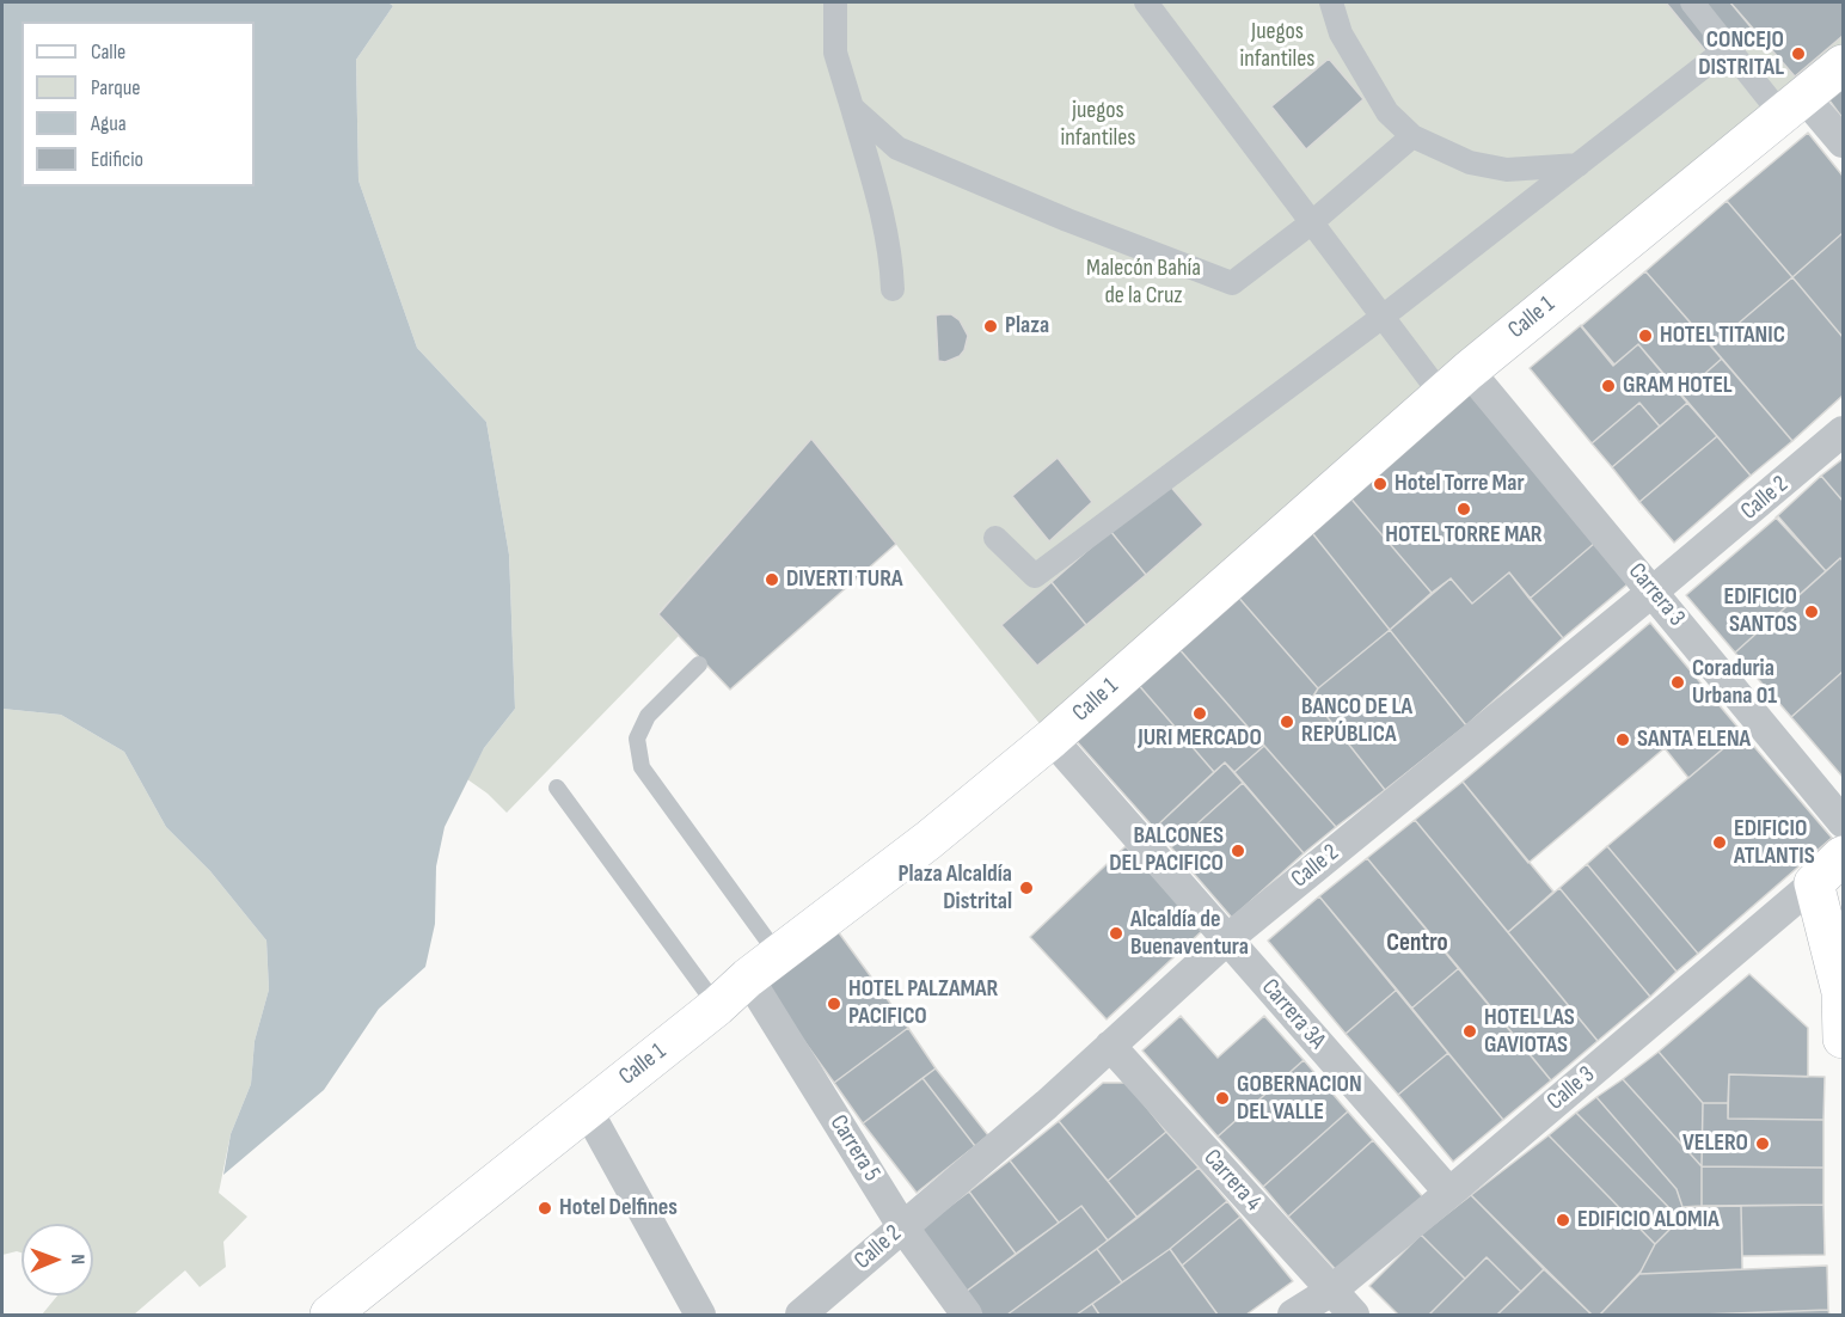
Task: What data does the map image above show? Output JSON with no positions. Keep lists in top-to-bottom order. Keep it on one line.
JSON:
{"streets":{"main road":["Calle 1","Calle 3"],"street":["Calle 2","Carrera 3","Carrera 3A","Carrera 5","Carrera 4"]},"crossings":[["Calle 1","Carrera 3"],["Calle 1","Carrera 3A"],["Calle 1","Carrera 5"],["Calle 2","Carrera 3"],["Calle 2","Carrera 3A"],["Calle 2","Carrera 5"],["Calle 2","Carrera 4"],["Carrera 3A","Calle 3"],["Calle 3","Carrera 4"]],"districts":["Centro"],"parks":["Juegos infantiles","juegos infantiles","Malecón Bahía de la Cruz"],"places":["CONCEJO DISTRITAL","Plaza","HOTEL TITANIC","GRAM HOTEL","Hotel Torre Mar","HOTEL TORRE MAR","DIVERTI TURA","EDIFICIO SANTOS","Coraduria Urbana 01","JURI MERCADO","BANCO DE LA REPÚBLICA","SANTA ELENA","EDIFICIO ATLANTIS","BALCONES DEL PACIFICO","Plaza Alcaldía Distrital","Alcaldía de Buenaventura","HOTEL PALZAMAR PACIFICO","HOTEL LAS GAVIOTAS","GOBERNACION DEL VALLE","VELERO","Hotel Delfines","EDIFICIO ALOMIA"],"legend":["Calle","Parque","Agua","Edificio"],"north":"right"}
